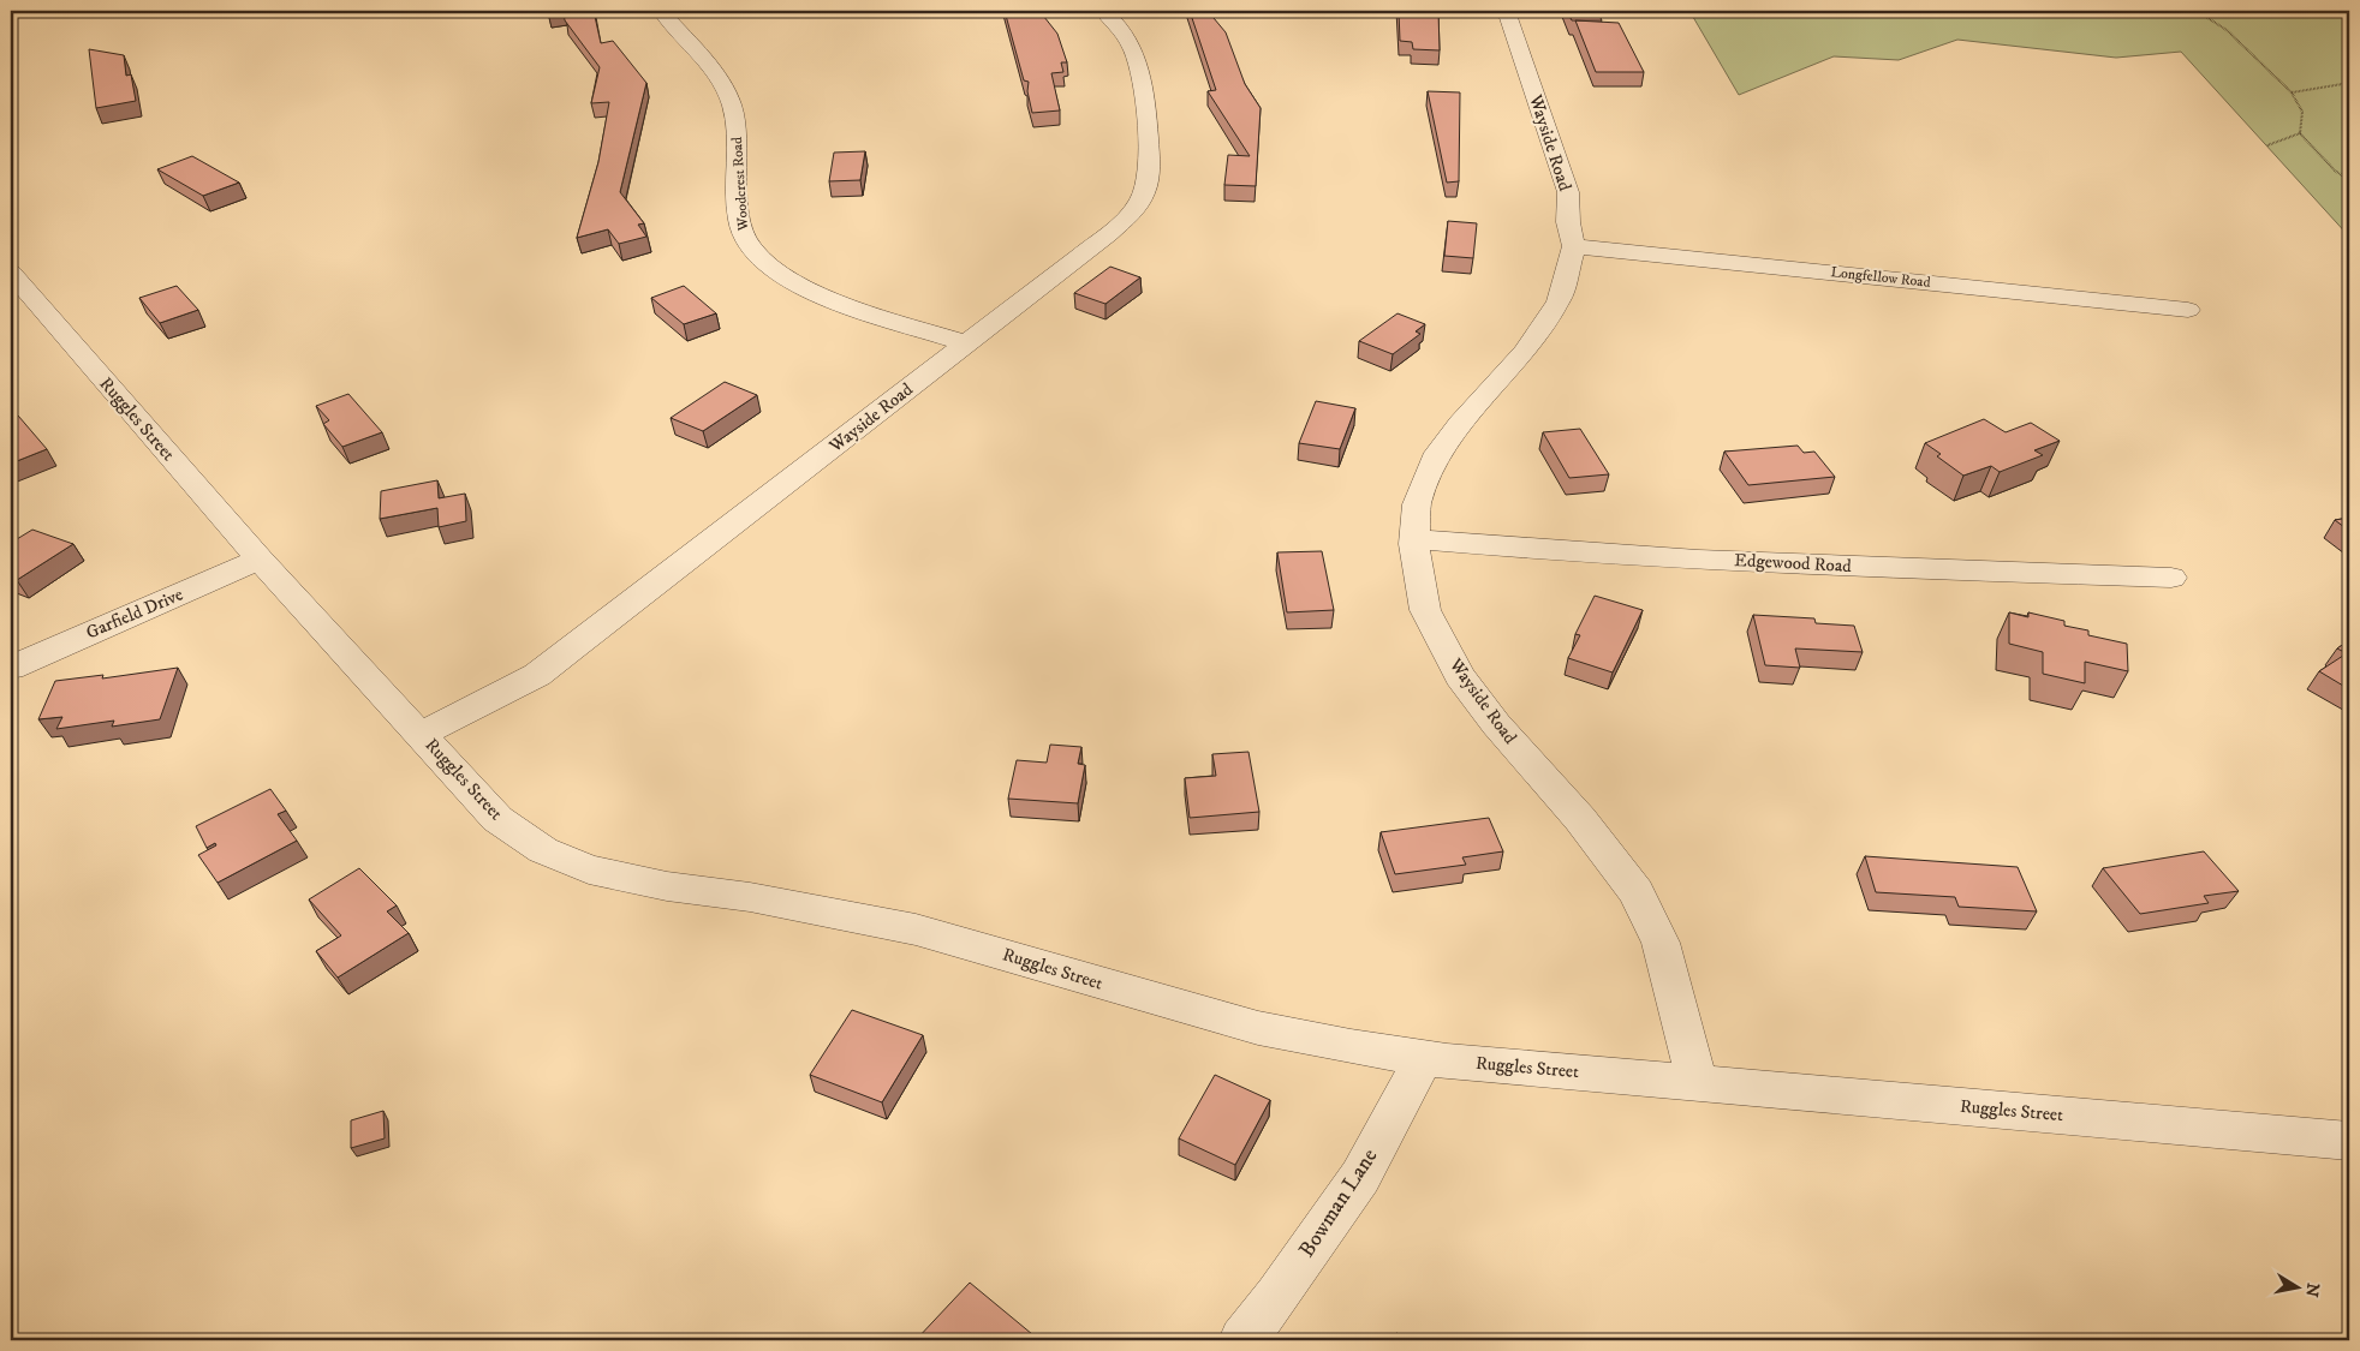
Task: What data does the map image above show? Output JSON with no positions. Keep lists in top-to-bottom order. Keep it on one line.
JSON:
{"streets":{"street":["Wayside Road","Woodcrest Road","Longfellow Road","Ruggles Street","Edgewood Road","Garfield Drive","Bowman Lane"]},"crossings":[["Wayside Road","Woodcrest Road"],["Wayside Road","Longfellow Road"],["Wayside Road","Ruggles Street"],["Wayside Road","Edgewood Road"],["Ruggles Street","Garfield Drive"],["Ruggles Street","Bowman Lane"]],"north":"right"}
